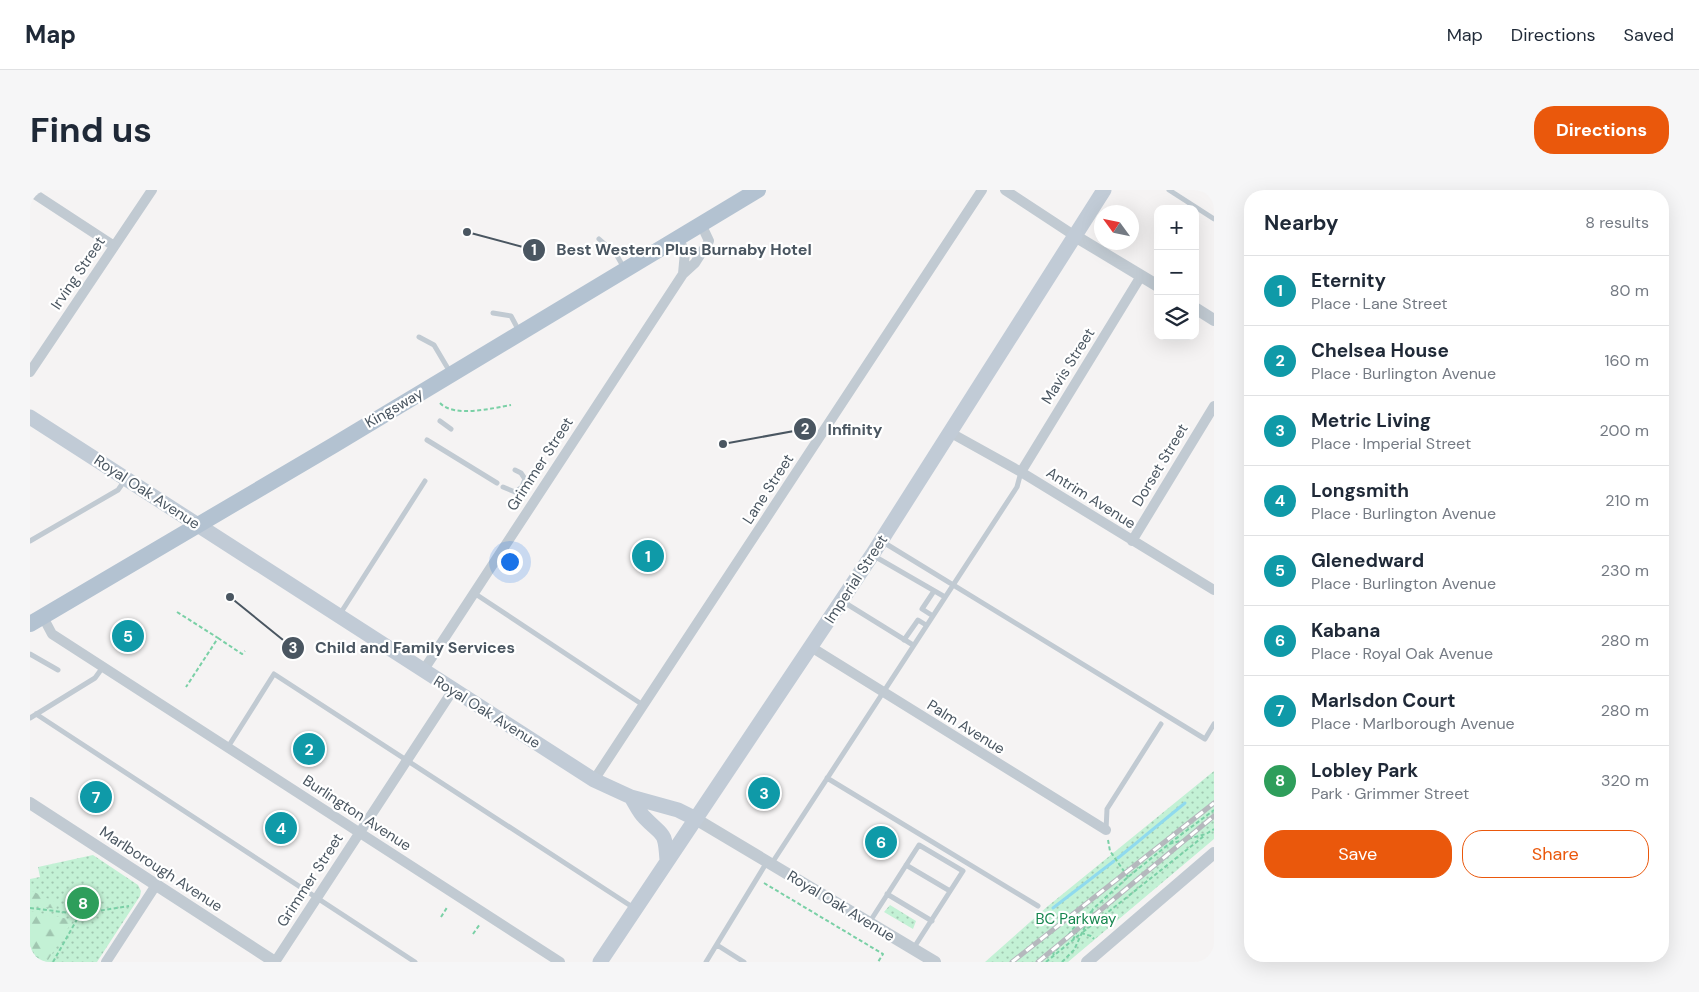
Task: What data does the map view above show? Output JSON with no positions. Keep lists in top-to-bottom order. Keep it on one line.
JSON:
{"streets":{"main road":["Kingsway","Royal Oak Avenue","Imperial Street"],"street":["Irving Street","Mavis Street","Grimmer Street","Dorset Street","Lane Street","Antrim Avenue","Palm Avenue","Burlington Avenue","Marlborough Avenue"]},"crossings":[["Mavis Street","Antrim Avenue"],["Kingsway","Grimmer Street"],["Kingsway","Royal Oak Avenue"],["Kingsway","Burlington Avenue"],["Grimmer Street","Royal Oak Avenue"],["Grimmer Street","Burlington Avenue"],["Grimmer Street","Marlborough Avenue"],["Dorset Street","Antrim Avenue"],["Lane Street","Royal Oak Avenue"],["Royal Oak Avenue","Imperial Street"],["Antrim Avenue","Imperial Street"],["Imperial Street","Palm Avenue"]],"parks":["BC Parkway"],"places":["Best Western Plus Burnaby Hotel","Infinity","Child and Family Services"],"north":"top left","page":{"header":"Map","nav":["Map","Directions","Saved"],"buttons":["Directions",["Save","Share"]],"title":"Find us","heading":["Nearby","8 results"],"map_buttons":["+","−"],"list":[{"mark":"1","name":"Eternity","note":"Place · Lane Street","value":"80 m"},{"mark":"2","name":"Chelsea House","note":"Place · Burlington Avenue","value":"160 m"},{"mark":"3","name":"Metric Living","note":"Place · Imperial Street","value":"200 m"},{"mark":"4","name":"Longsmith","note":"Place · Burlington Avenue","value":"210 m"},{"mark":"5","name":"Glenedward","note":"Place · Burlington Avenue","value":"230 m"},{"mark":"6","name":"Kabana","note":"Place · Royal Oak Avenue","value":"280 m"},{"mark":"7","name":"Marlsdon Court","note":"Place · Marlborough Avenue","value":"280 m"},{"mark":"8","name":"Lobley Park","note":"Park · Grimmer Street","value":"320 m"}],"pins":["1","5","2","3","7","4","6","8"]}}
